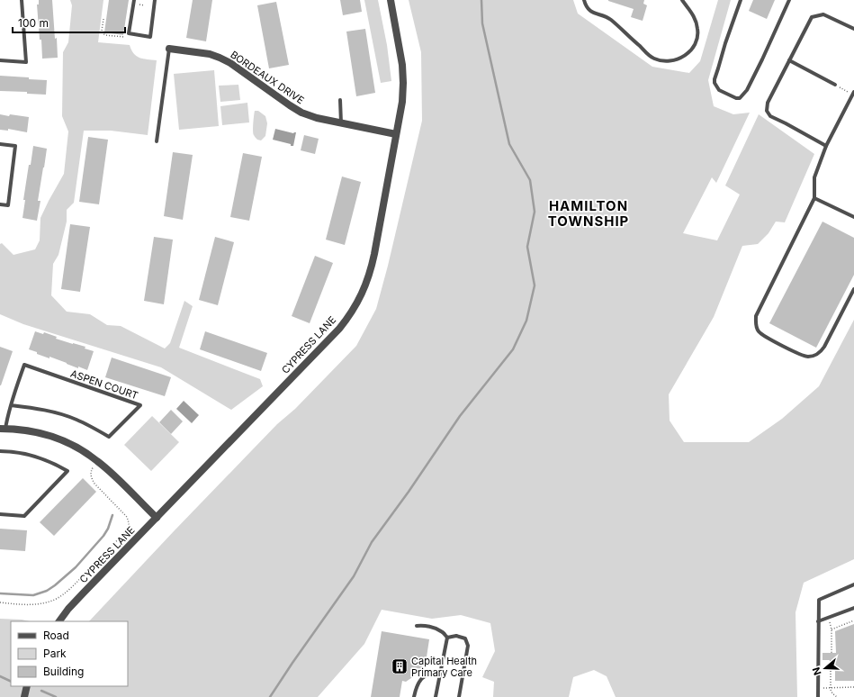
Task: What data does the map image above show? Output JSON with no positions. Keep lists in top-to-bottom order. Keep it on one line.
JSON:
{"streets":{"street":["BORDEAUX DRIVE","CYPRESS LANE"],"lane":["ASPEN COURT"]},"crossings":[["BORDEAUX DRIVE","CYPRESS LANE"]],"districts":["HAMILTON TOWNSHIP"],"places":{"building":["Capital Health Primary Care"]},"legend":["Road","Park","Building"],"scale_bar":"100 m","north":"left"}
